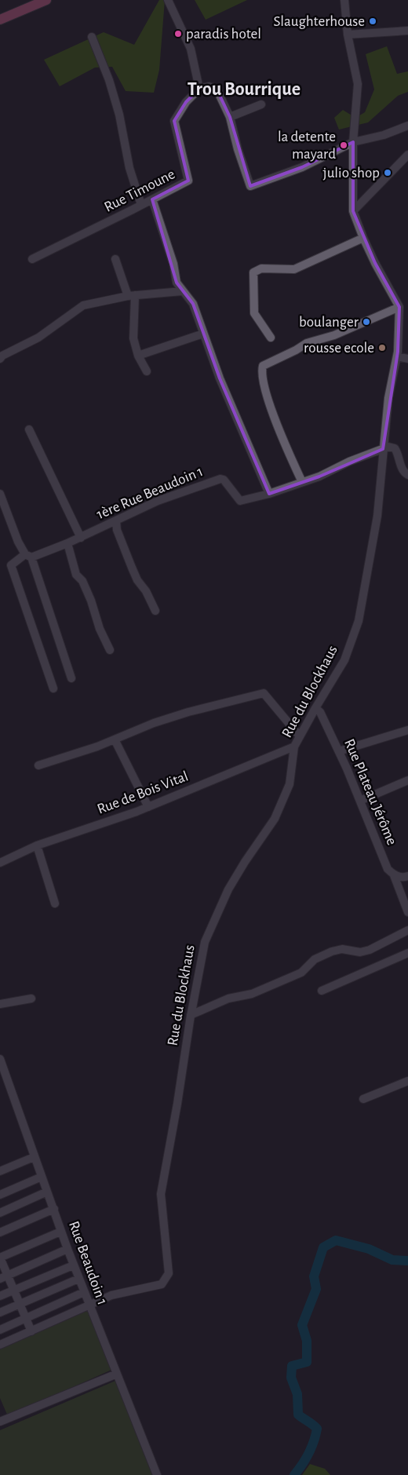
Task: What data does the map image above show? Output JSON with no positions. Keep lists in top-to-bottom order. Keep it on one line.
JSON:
{"streets":{"street":["Rue Timoune","1ère Rue Beaudoin 1","Rue du Blockhaus","Rue Plateau Jérôme","Rue de Bois Vital","Rue Beaudoin 1"]},"crossings":[["1ère Rue Beaudoin 1","Rue du Blockhaus"],["Rue du Blockhaus","Rue Plateau Jérôme"],["Rue du Blockhaus","Rue de Bois Vital"],["Rue du Blockhaus","Rue Beaudoin 1"]],"districts":["Trou Bourrique"],"places":["Slaughterhouse","paradis hotel","la detente mayard","julio shop","boulanger","rousse ecole"]}
